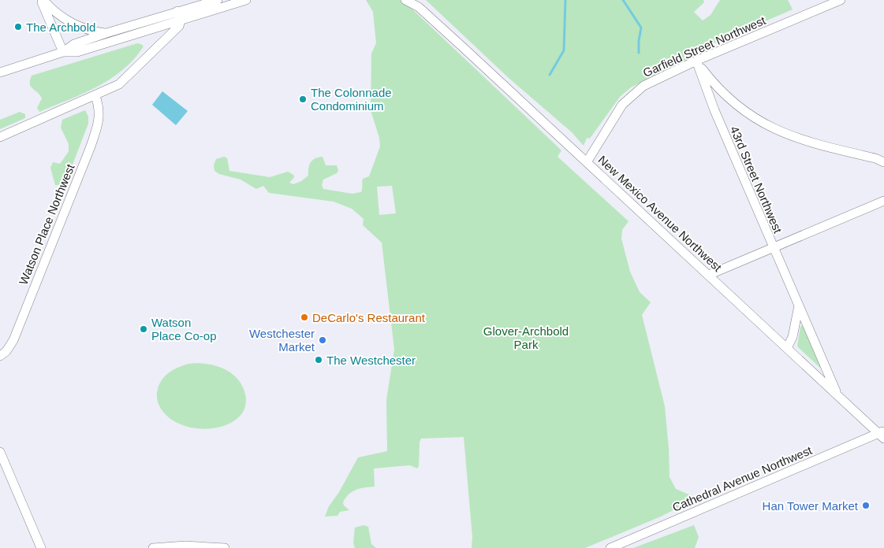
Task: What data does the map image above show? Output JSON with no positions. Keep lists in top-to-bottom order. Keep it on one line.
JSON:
{"streets":{"street":["Garfield Street Northwest","43rd Street Northwest","New Mexico Avenue Northwest","Watson Place Northwest","Cathedral Avenue Northwest"]},"crossings":[["Garfield Street Northwest","43rd Street Northwest"],["Garfield Street Northwest","New Mexico Avenue Northwest"],["43rd Street Northwest","New Mexico Avenue Northwest"],["New Mexico Avenue Northwest","Cathedral Avenue Northwest"]],"parks":["Glover-Archbold Park"],"places":["The Archbold","The Colonnade Condominium","DeCarlo's Restaurant","Watson Place Co-op","Westchester Market","The Westchester","Han Tower Market"]}
